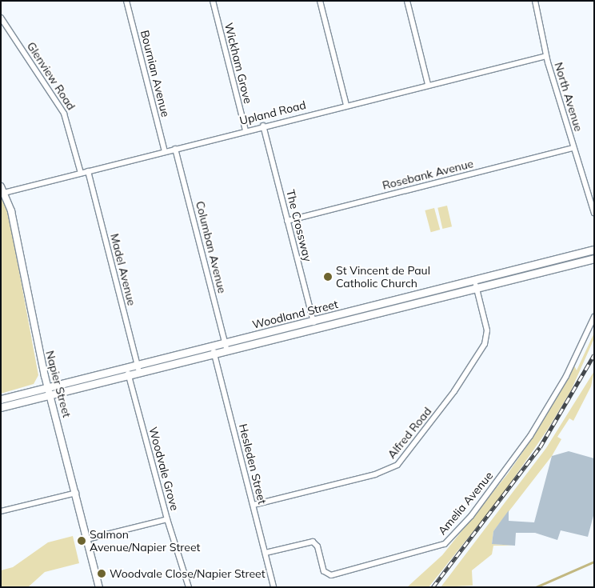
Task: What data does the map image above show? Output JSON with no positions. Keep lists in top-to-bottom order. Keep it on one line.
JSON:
{"streets":{"main road":["Woodland Street"],"street":["Wickham Grove","Bournian Avenue","Glenview Road","North Avenue","Upland Road","Rosebank Avenue","The Crossway","Columban Avenue","Madel Avenue","Napier Street","Alfred Road","Hesleden Street","Woodvale Grove","Amelia Avenue"]},"crossings":[["Wickham Grove","Upland Road"],["Bournian Avenue","Upland Road"],["Glenview Road","Upland Road"],["North Avenue","Upland Road"],["North Avenue","Rosebank Avenue"],["Upland Road","The Crossway"],["Upland Road","Columban Avenue"],["Upland Road","Madel Avenue"],["Upland Road","Napier Street"],["Rosebank Avenue","The Crossway"],["The Crossway","Woodland Street"],["Columban Avenue","Woodland Street"],["Madel Avenue","Woodland Street"],["Woodland Street","Napier Street"],["Woodland Street","Alfred Road"],["Woodland Street","Hesleden Street"],["Woodland Street","Woodvale Grove"],["Napier Street","Woodvale Grove"],["Alfred Road","Hesleden Street"],["Hesleden Street","Amelia Avenue"]],"places":["St Vincent de Paul Catholic Church","Salmon Avenue/Napier Street","Woodvale Close/Napier Street"]}
